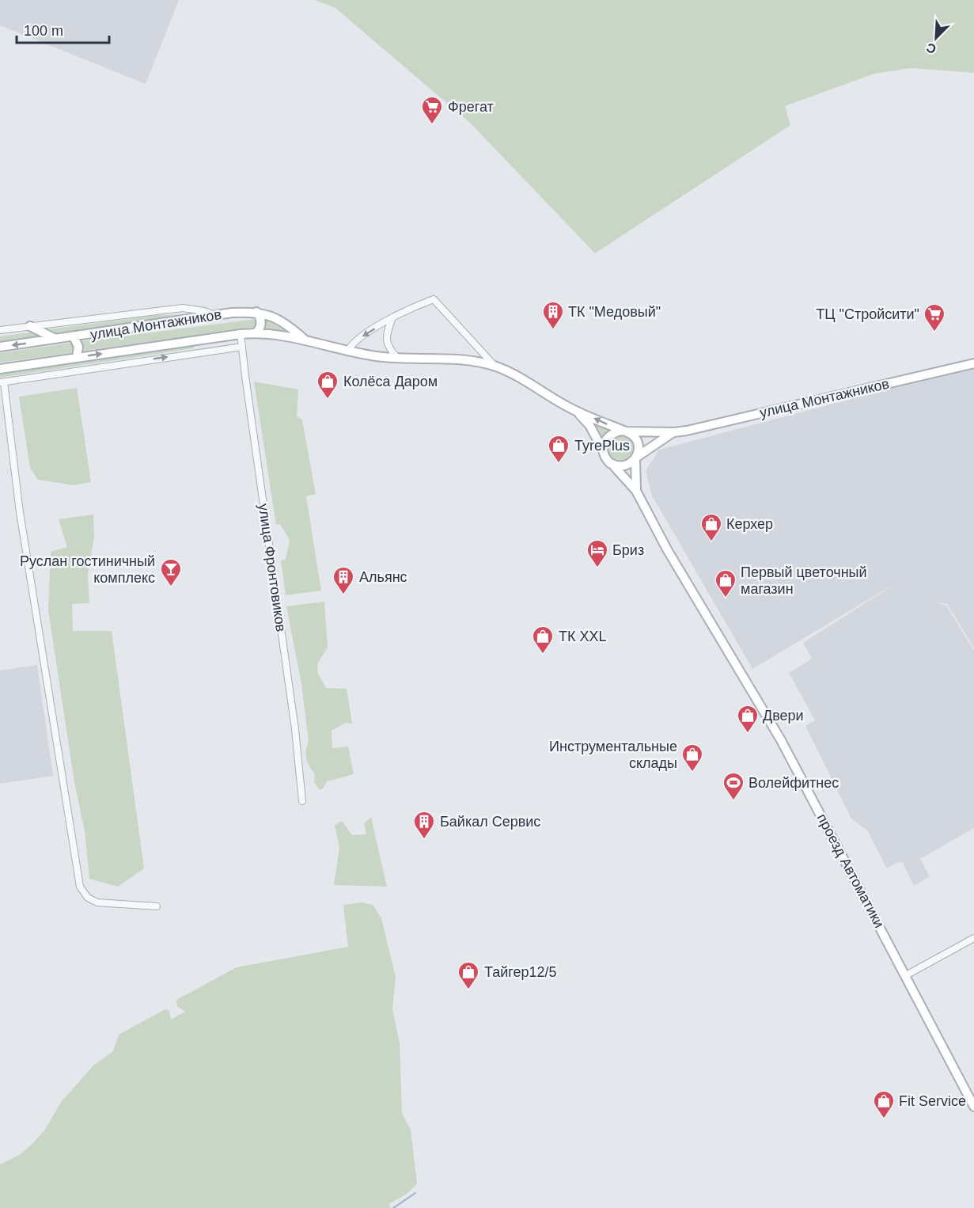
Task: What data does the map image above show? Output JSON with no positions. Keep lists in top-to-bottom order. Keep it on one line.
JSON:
{"streets":{"main road":["улица Монтажников","проезд Автоматики"],"street":["улица Фронтовиков"]},"crossings":[["улица Монтажников","улица Фронтовиков"],["улица Монтажников","проезд Автоматики"]],"places":{"supermarket":["Фрегат","ТЦ \"Стройсити\""],"building":["ТК \"Медовый\"","Альянс","Байкал Сервис"],"shop":["Колёса Даром","TyrePlus","Керхер","Первый цветочный магазин","ТК XXL","Двери","Инструментальные склады","Тайгер12/5","Fit Service"],"hotel":["Бриз"],"bar":["Руслан гостиничный комплекс"],"sports":["Волейфитнес"]},"scale_bar":"100 m","north":"bottom left"}
